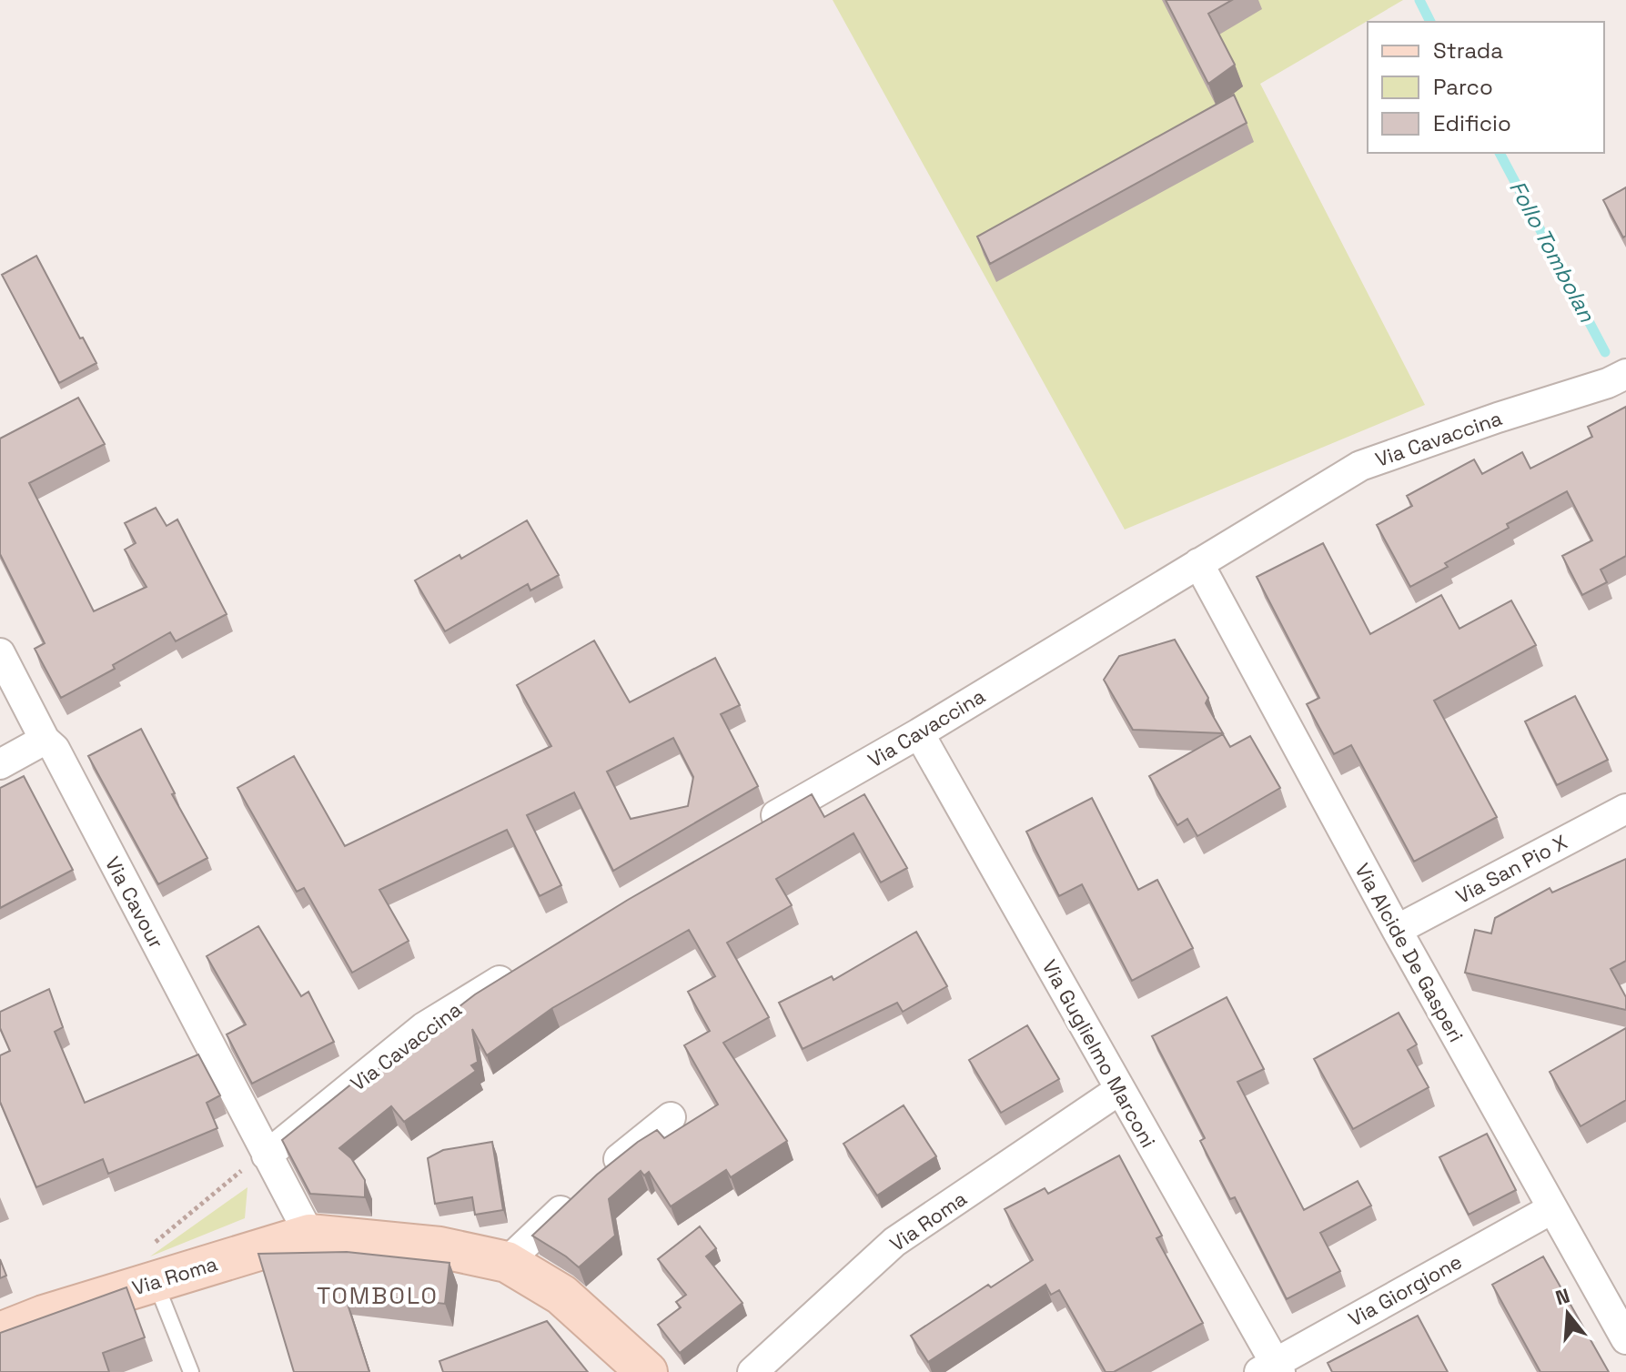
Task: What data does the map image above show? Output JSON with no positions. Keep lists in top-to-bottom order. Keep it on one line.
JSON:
{"streets":{"main road":["Via Roma"],"street":["Via Cavaccina","Via San Pio X","Via Cavour","Via Alcide De Gasperi","Via Guglielmo Marconi","Via Giorgione"]},"crossings":[["Via Cavaccina","Via Cavour"],["Via Cavaccina","Via Alcide De Gasperi"],["Via Cavaccina","Via Guglielmo Marconi"],["Via San Pio X","Via Alcide De Gasperi"],["Via Alcide De Gasperi","Via Giorgione"],["Via Guglielmo Marconi","Via Roma"],["Via Guglielmo Marconi","Via Giorgione"]],"districts":["TOMBOLO"],"water":["Follo Tombolan"],"legend":["Strada","Parco","Edificio"],"north":"top"}
